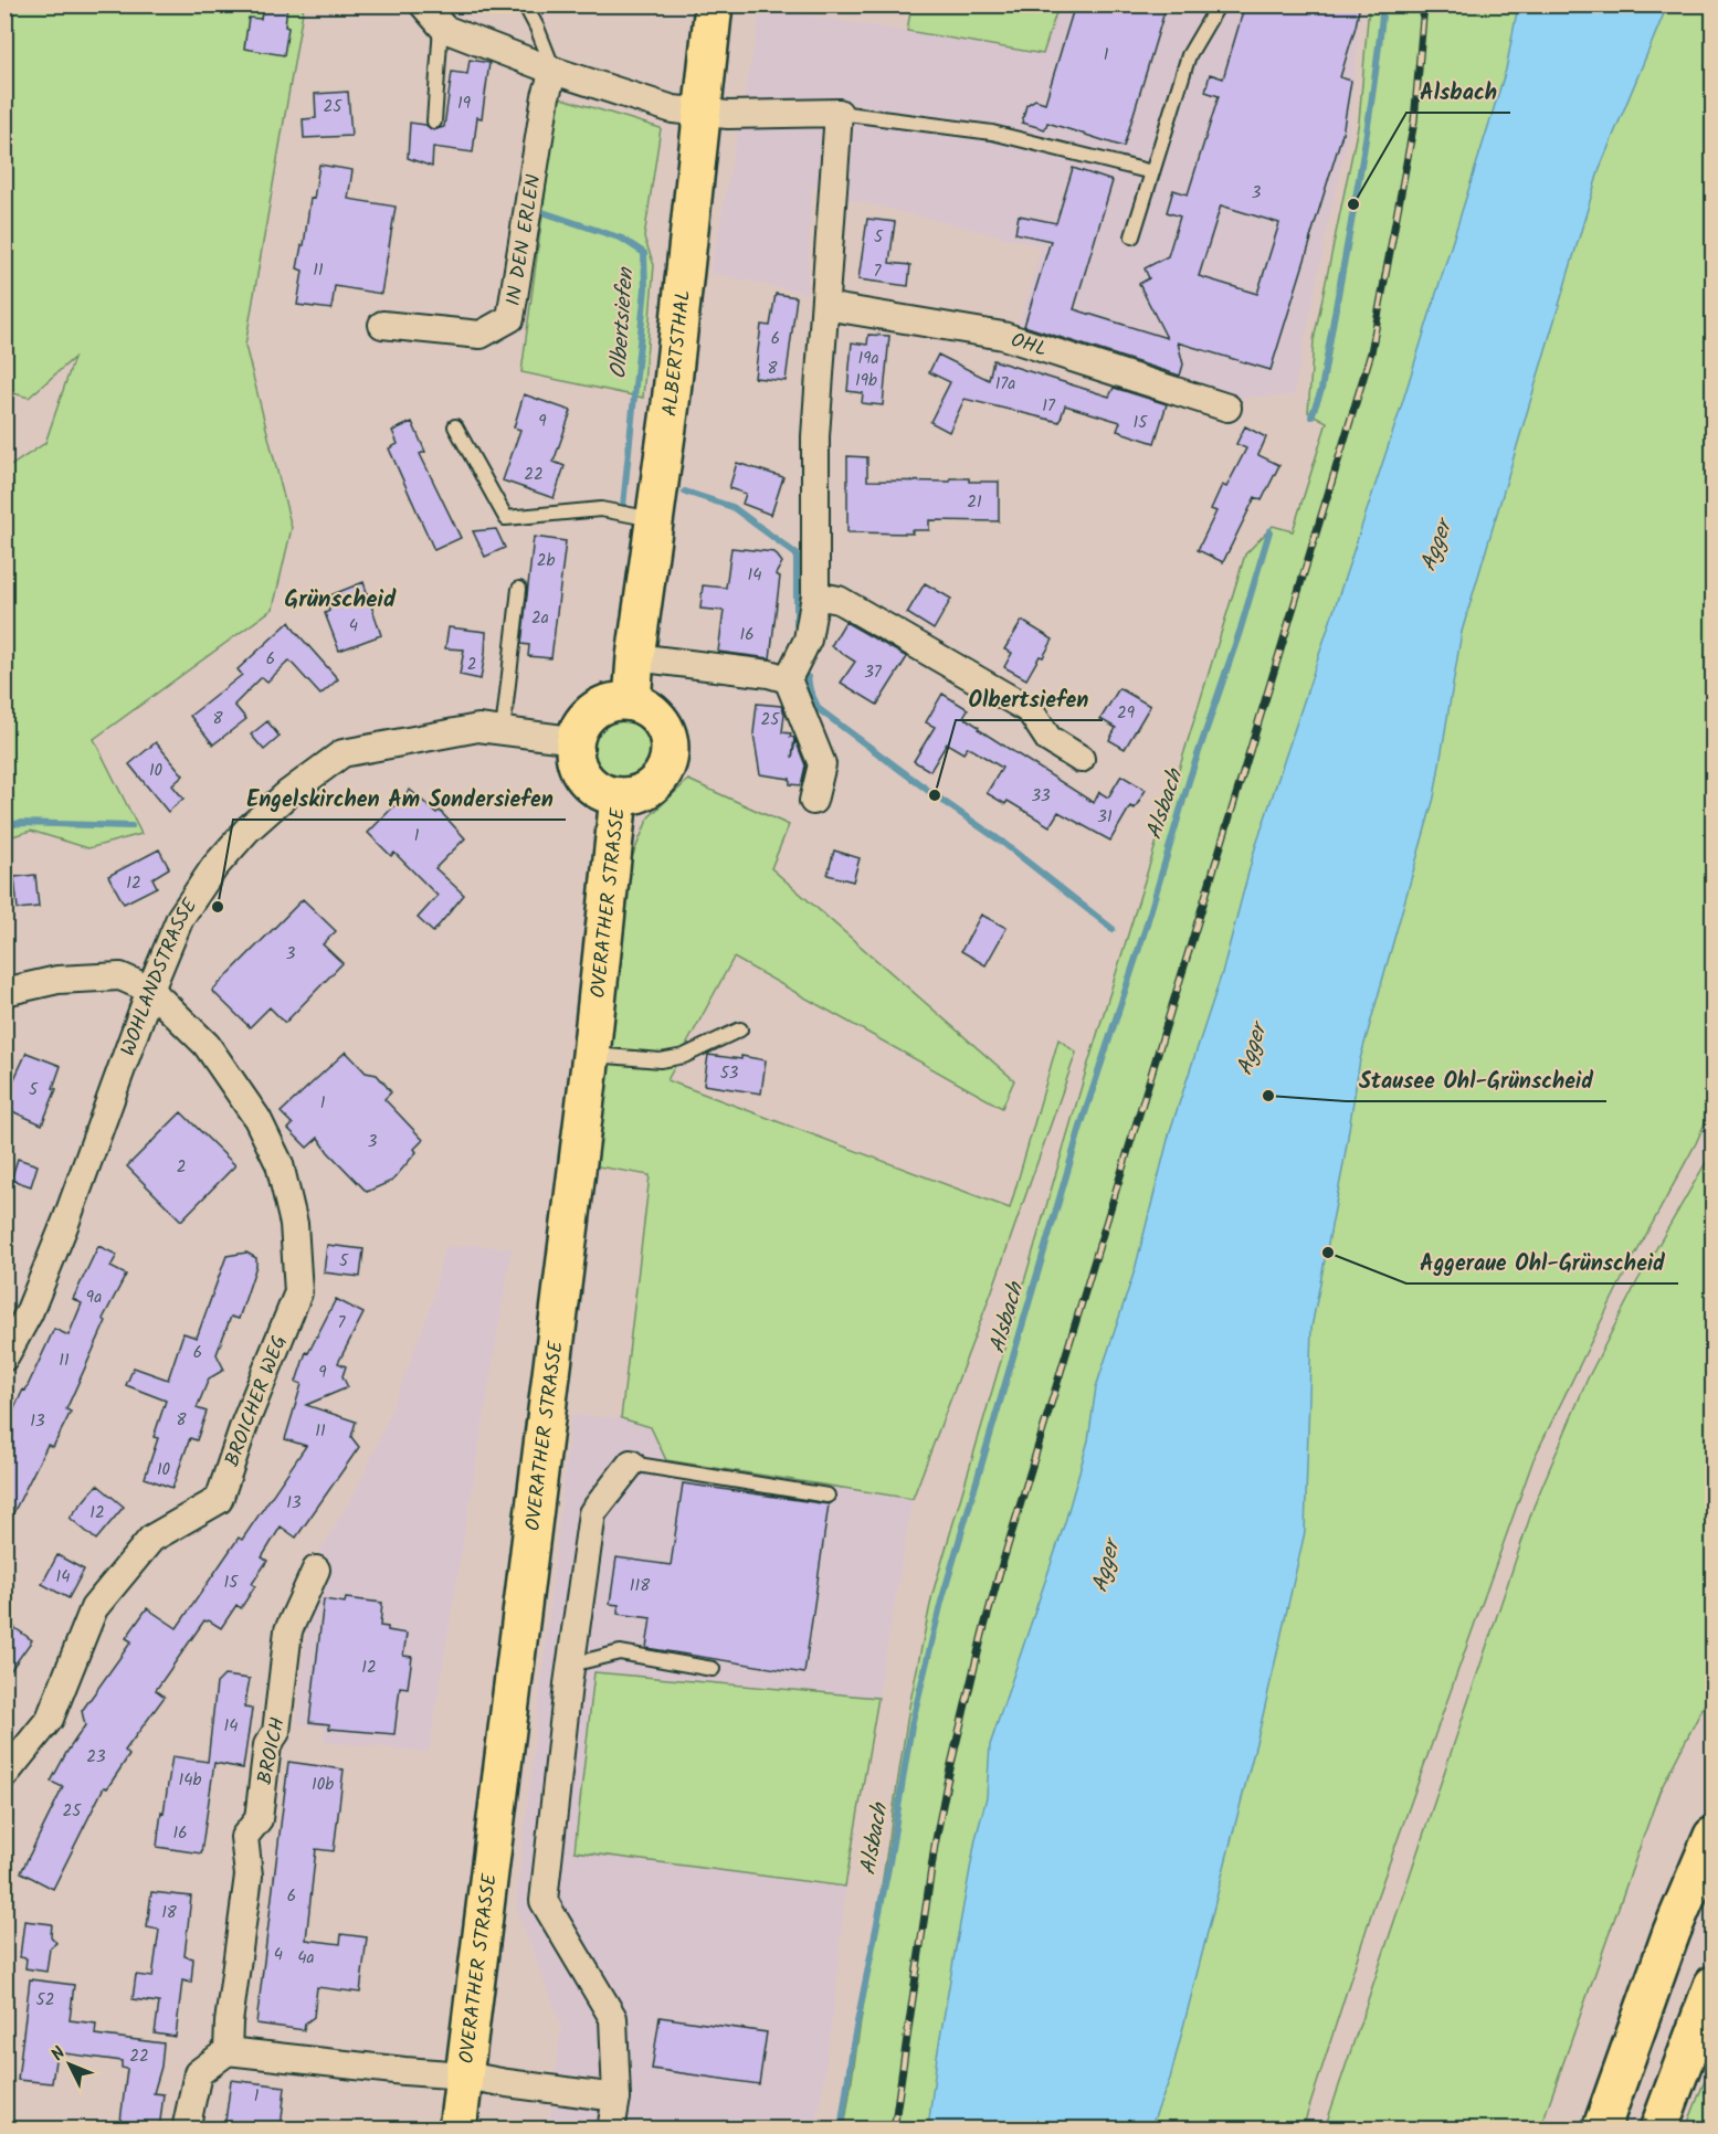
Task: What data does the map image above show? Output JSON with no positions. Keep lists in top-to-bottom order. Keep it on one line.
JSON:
{"streets":{"main road":["ALBERTSTHAL","OVERATHER STRASSE"],"street":["IN DEN ERLEN","OHL","WOHLANDSTRASSE","BROICHER WEG","BROICH"]},"crossings":[["ALBERTSTHAL","OVERATHER STRASSE"],["ALBERTSTHAL","WOHLANDSTRASSE"],["OVERATHER STRASSE","WOHLANDSTRASSE"],["WOHLANDSTRASSE","BROICHER WEG"]],"districts":["Grünscheid"],"water":["Olbertsiefen","Agger","Alsbach"],"places":["Alsbach","Olbertsiefen","Engelskirchen Am Sondersiefen","Stausee Ohl-Grünscheid","Aggeraue Ohl-Grünscheid"],"house_numbers":["1","19","25","3","5","11","7","6","19a","8","19b","17a","17","9","15","22","21","2b","14","2a","4","16","6","2","37","29","8","25","10","33","31","1","12","3","53","5","1","3","2","5","9a","7","6","11","9","8","13","11","10","13","12","14","15","118","12","14","23","14b","10b","25","16","6","18","4","4a","52","22","1"],"north":"top left"}
